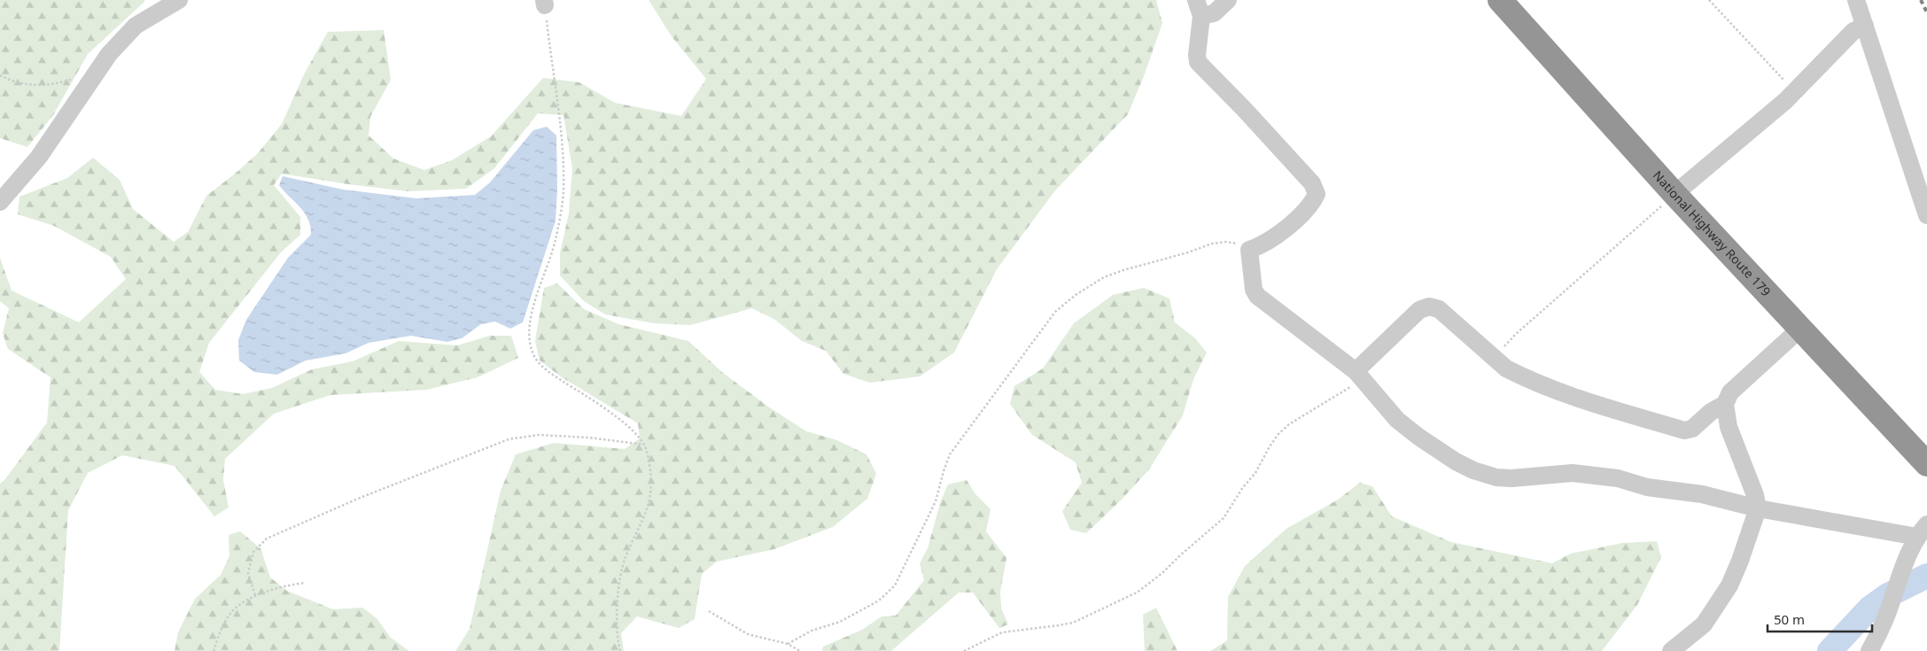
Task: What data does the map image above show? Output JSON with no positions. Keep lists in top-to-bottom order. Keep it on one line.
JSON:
{"streets":{"highway":["National Highway Route 179"]},"scale_bar":"50 m"}
